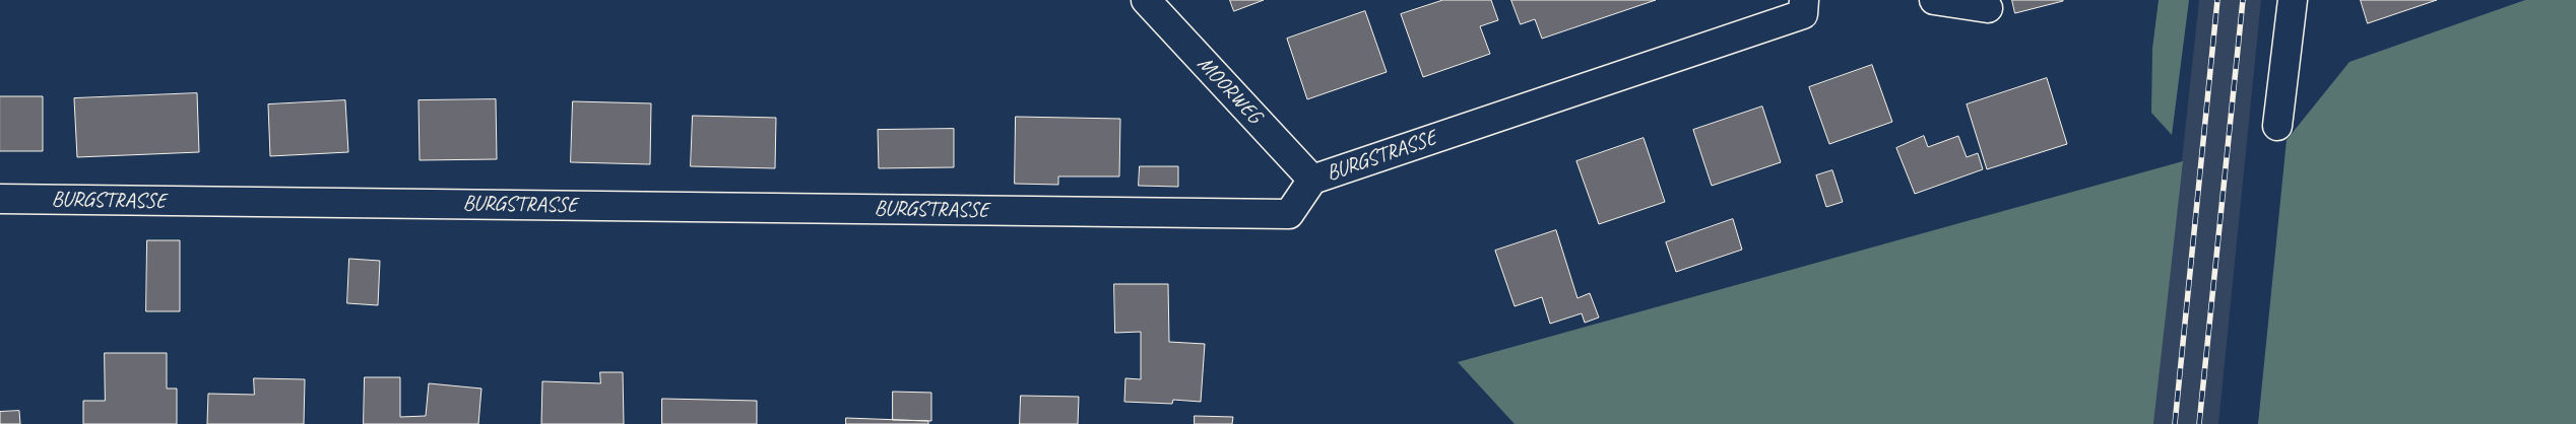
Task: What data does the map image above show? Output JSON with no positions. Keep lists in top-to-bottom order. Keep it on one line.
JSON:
{"streets":{"street":["MOORWEG","BURGSTRASSE"]},"crossings":[["MOORWEG","BURGSTRASSE"]]}
